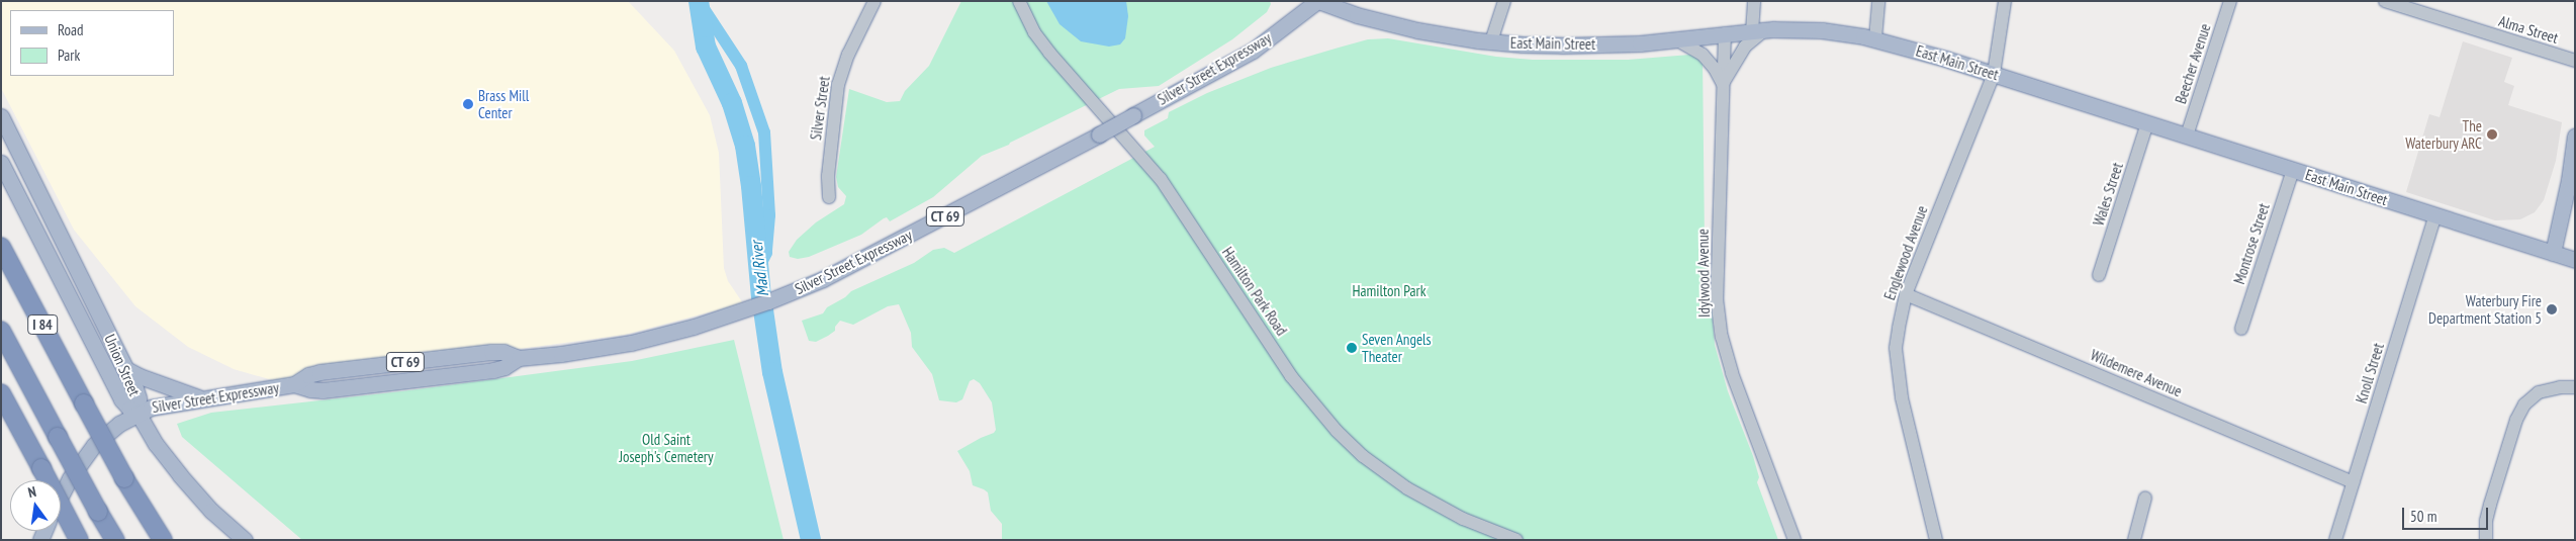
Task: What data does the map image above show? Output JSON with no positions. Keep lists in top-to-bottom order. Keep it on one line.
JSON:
{"streets":{"highway":["I 84"],"main road":["East Main Street","Silver Street Expressway","CT 69","Union Street"],"street":["Alma Street","Beecher Avenue","Silver Street","Wales Street","Montrose Street","Englewood Avenue","Idylwood Avenue","Hamilton Park Road","Wildemere Avenue","Knoll Street"]},"crossings":[["East Main Street","Beecher Avenue"],["East Main Street","Silver Street Expressway"],["East Main Street","Wales Street"],["East Main Street","Montrose Street"],["East Main Street","Englewood Avenue"],["East Main Street","Idylwood Avenue"],["East Main Street","Knoll Street"],["Silver Street Expressway","Union Street"],["Englewood Avenue","Wildemere Avenue"],["Wildemere Avenue","Knoll Street"]],"water":["Mad River"],"parks":["Hamilton Park","Old Saint Joseph's Cemetery"],"places":["Brass Mill Center","The Waterbury ARC","Waterbury Fire Department Station 5","Seven Angels Theater"],"legend":["Road","Park"],"scale_bar":"50 m","north":"top"}
